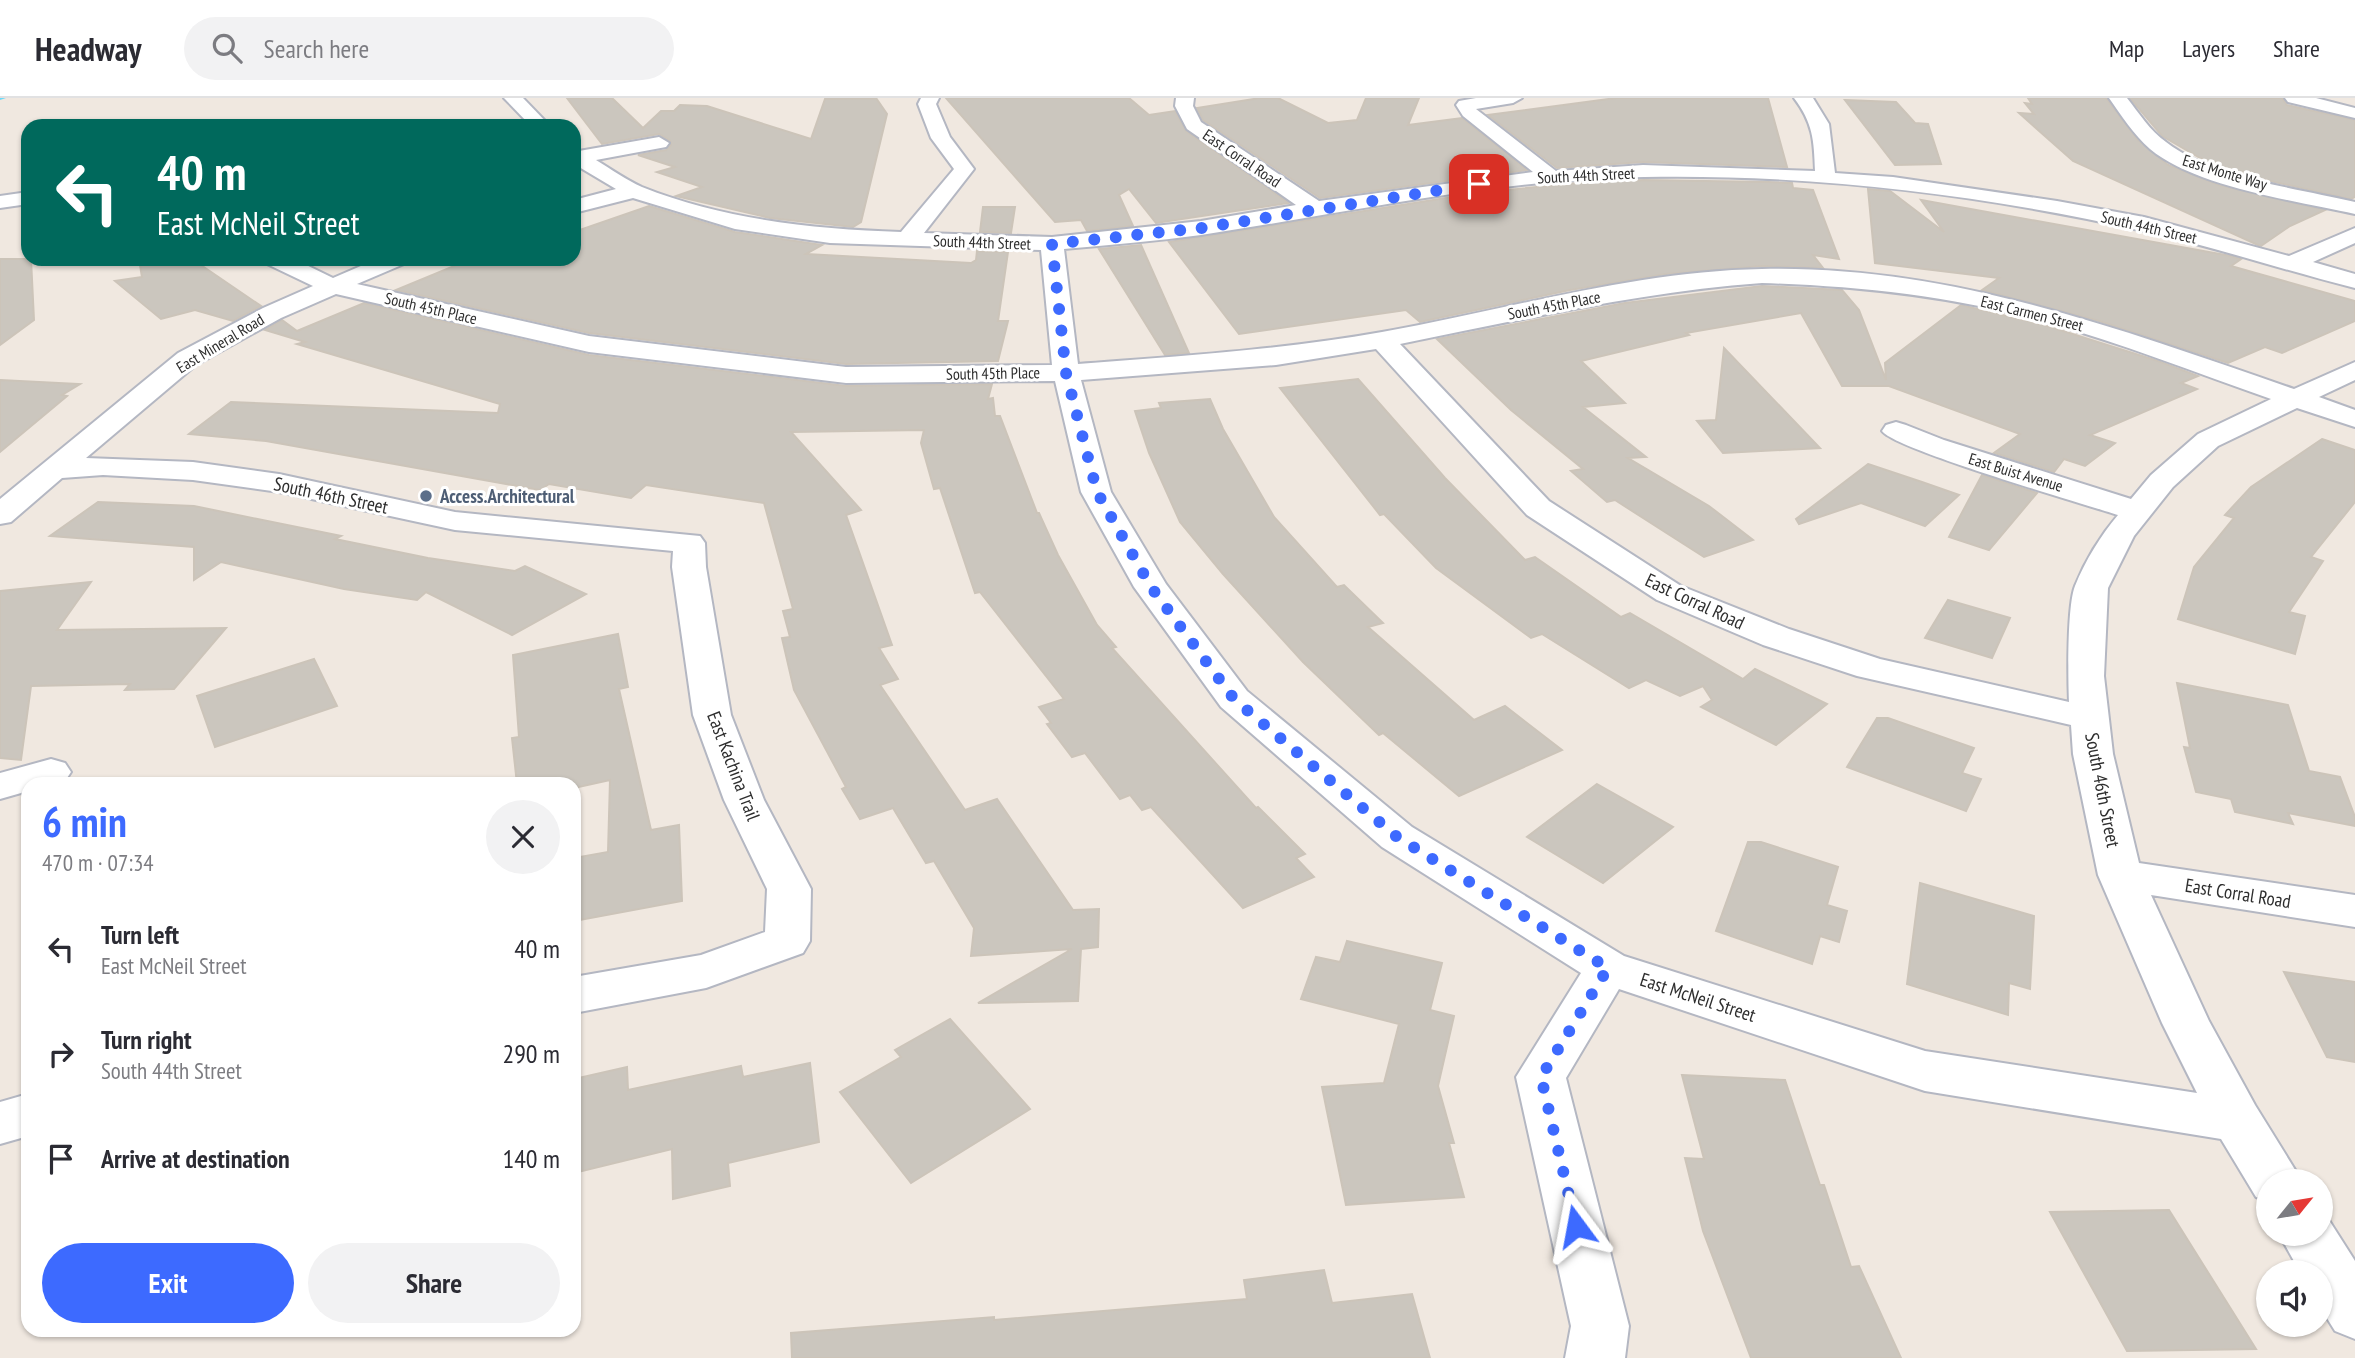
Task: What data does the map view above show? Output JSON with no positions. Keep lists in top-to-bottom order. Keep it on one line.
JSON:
{"streets":{"street":["East Corral Road","East Monte Way","South 44th Street","South 45th Place","East Carmen Street","East Mineral Road","East Buist Avenue","South 46th Street","East Kachina Trail","East McNeil Street"]},"crossings":[["East Corral Road","South 44th Street"],["East Corral Road","South 45th Place"],["East Corral Road","South 46th Street"],["South 44th Street","East McNeil Street"],["South 45th Place","East Carmen Street"],["South 45th Place","East Mineral Road"],["South 45th Place","East McNeil Street"],["East Carmen Street","South 46th Street"],["East Mineral Road","South 46th Street"],["East Buist Avenue","South 46th Street"],["South 46th Street","East Kachina Trail"],["South 46th Street","East McNeil Street"]],"places":["Access.Architectural"],"north":"top right","page":{"header":"Headway","search":"Search here","nav":["Map","Layers","Share"],"turn":["40 m","East McNeil Street"],"heading":["6 min","470 m · 07:34"],"list":[{"name":"Turn left","note":"East McNeil Street","value":"40 m"},{"name":"Turn right","note":"South 44th Street","value":"290 m"},{"name":"Arrive at destination","value":"140 m"}],"buttons":["Exit","Share"]}}
